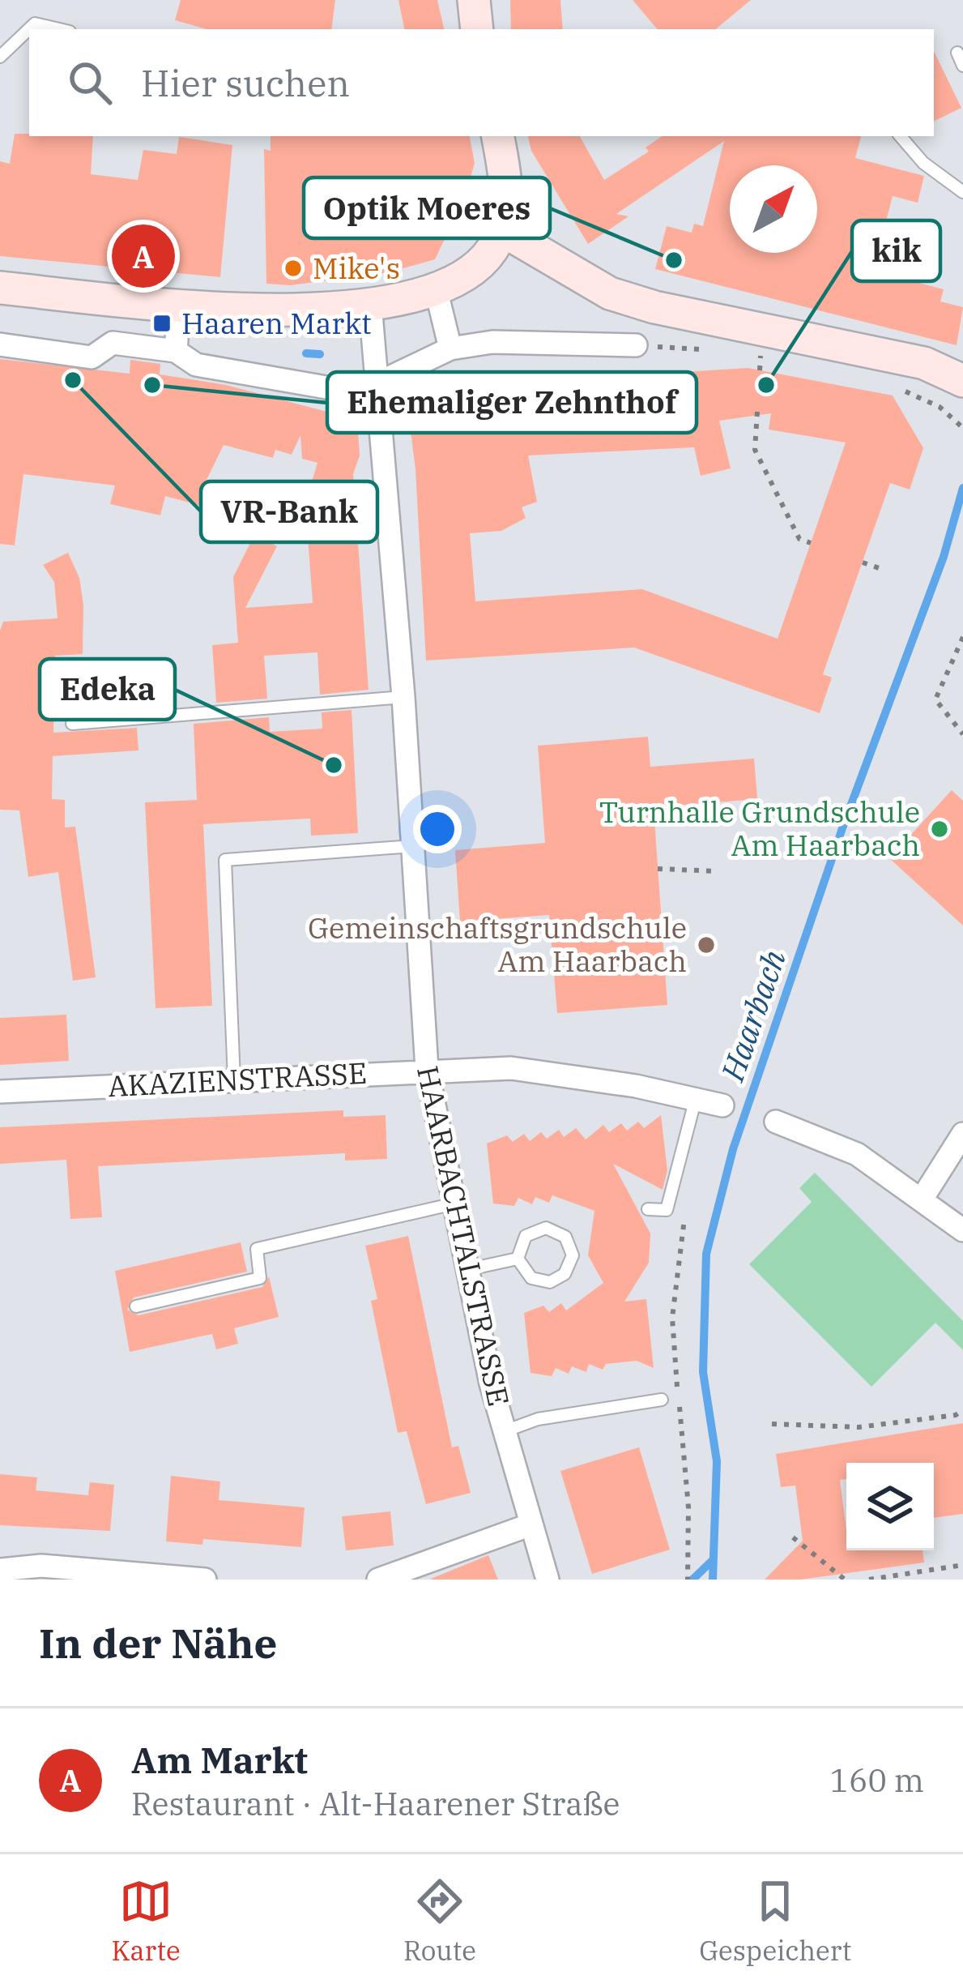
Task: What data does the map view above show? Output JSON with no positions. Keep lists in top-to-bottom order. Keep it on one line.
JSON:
{"streets":{"street":["AKAZIENSTRASSE","HAARBACHTALSTRASSE"]},"crossings":[["AKAZIENSTRASSE","HAARBACHTALSTRASSE"]],"water":["Haarbach"],"places":{"other":["Optik Moeres","Mike's","VR-Bank","Ehemaliger Zehnthof","kik","Edeka","Turnhalle Grundschule Am Haarbach","Gemeinschaftsgrundschule Am Haarbach"],"transit":["Haaren Markt"]},"north":"top right","page":{"search":"Hier suchen","pins":"A","heading":"In der Nähe","list":[{"mark":"A","name":"Am Markt","note":"Restaurant · Alt-Haarener Straße","value":"160 m"}],"nav":["Karte","Route","Gespeichert"]}}
